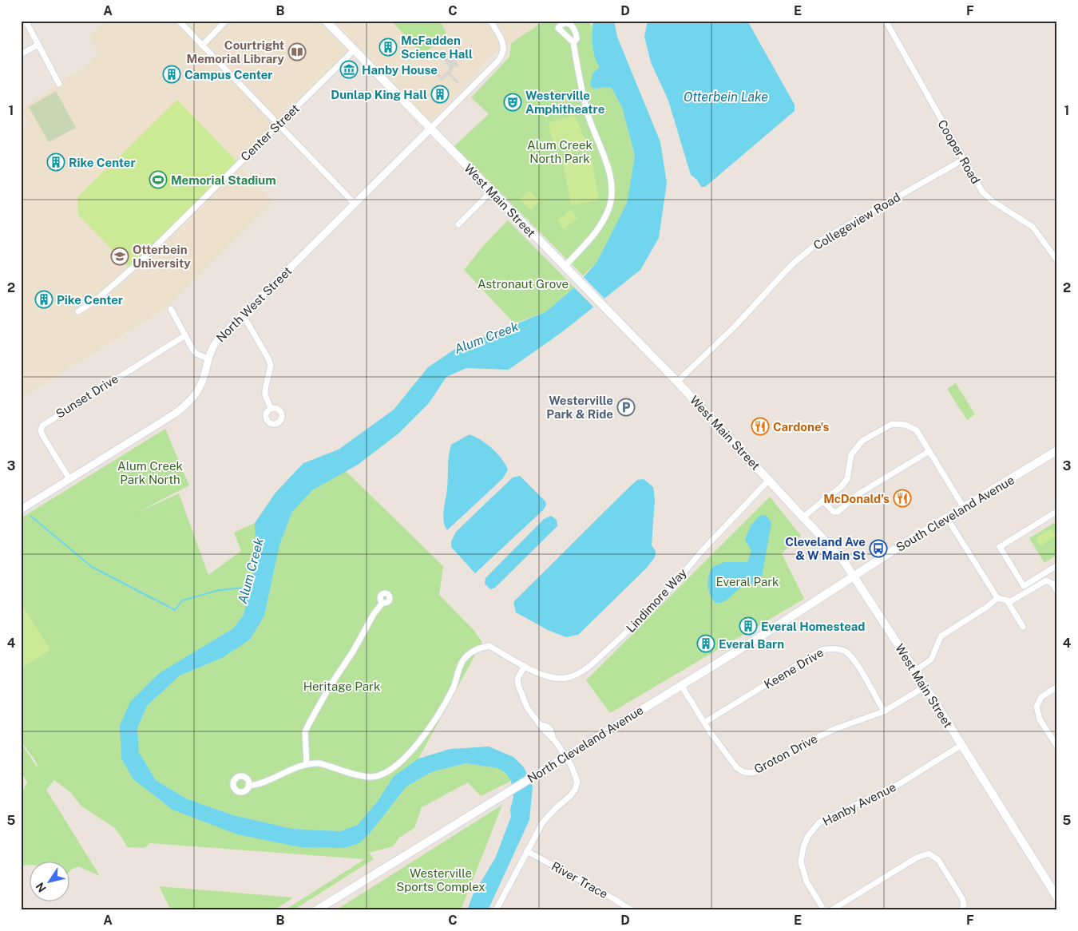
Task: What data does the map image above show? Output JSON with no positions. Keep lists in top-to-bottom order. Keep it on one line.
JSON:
{"streets":{"main road":["West Main Street","South Cleveland Avenue","North Cleveland Avenue"],"street":["Center Street","Cooper Road","Collegeview Road","North West Street","Sunset Drive","Lindimore Way","Keene Drive","Groton Drive","Hanby Avenue","River Trace"]},"crossings":[["Center Street","West Main Street"],["Cooper Road","Collegeview Road"],["West Main Street","Collegeview Road"],["West Main Street","North West Street"],["West Main Street","South Cleveland Avenue"],["West Main Street","Lindimore Way"],["West Main Street","North Cleveland Avenue"],["West Main Street","Groton Drive"],["West Main Street","Hanby Avenue"],["North West Street","Sunset Drive"],["South Cleveland Avenue","North Cleveland Avenue"],["Keene Drive","Groton Drive"],["North Cleveland Avenue","Groton Drive"]],"water":["Otterbein Lake","Alum Creek"],"parks":["Alum Creek North Park","Astronaut Grove","Alum Creek Park North","Everal Park","Heritage Park","Westerville Sports Complex"],"places":{"building":["McFadden Science Hall","Campus Center","Dunlap King Hall","Rike Center","Pike Center","Everal Homestead","Everal Barn"],"library":["Courtright Memorial Library"],"museum":["Hanby House"],"theatre":["Westerville Amphitheatre"],"sports":["Memorial Stadium"],"school or university":["Otterbein University"],"parking":["Westerville Park & Ride"],"restaurant":["Cardone's","McDonald's"],"bus stop":["Cleveland Ave & W Main St"]},"north":"bottom left","grid":{"columns":["A","B","C","D","E","F"],"rows":["1","2","3","4","5"]}}
